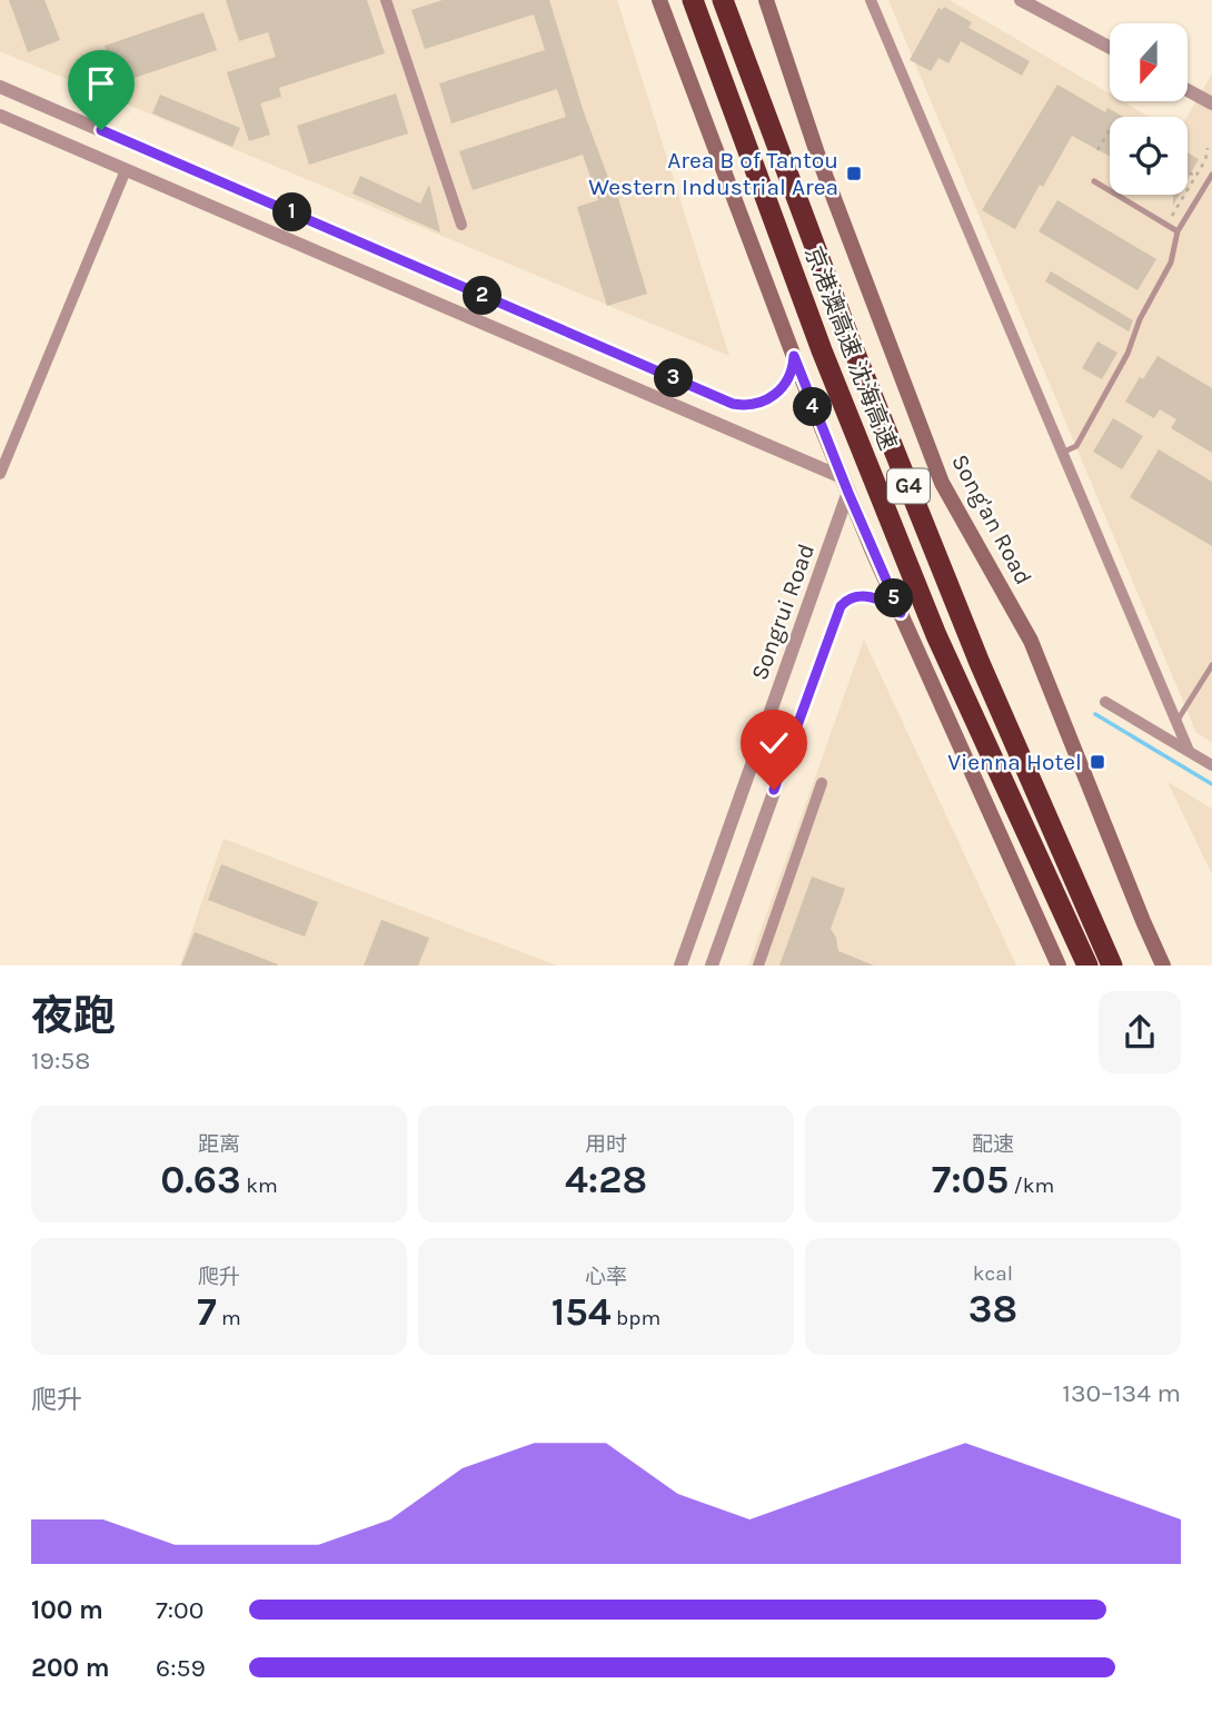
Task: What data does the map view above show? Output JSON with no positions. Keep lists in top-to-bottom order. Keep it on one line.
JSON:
{"streets":{"highway":["京港澳高速 沈海高速","G4"],"main road":["Song'an Road"],"street":["Songrui Road"]},"places":{"transit":["Area B of Tantou Western Industrial Area","Vienna Hotel"]},"north":"bottom","page":{"pins":["1","2","3","4","5"],"heading":["夜跑","19:58"],"stats":[["距离","0.63 km"],["用时","4:28"],["配速","7:05 /km"],["爬升","7 m"],["心率","154 bpm"],["kcal","38"]],"chart":["爬升","130–134 m"],"list":[{"name":"100 m","note":"7:00"},{"name":"200 m","note":"6:59"}]}}
